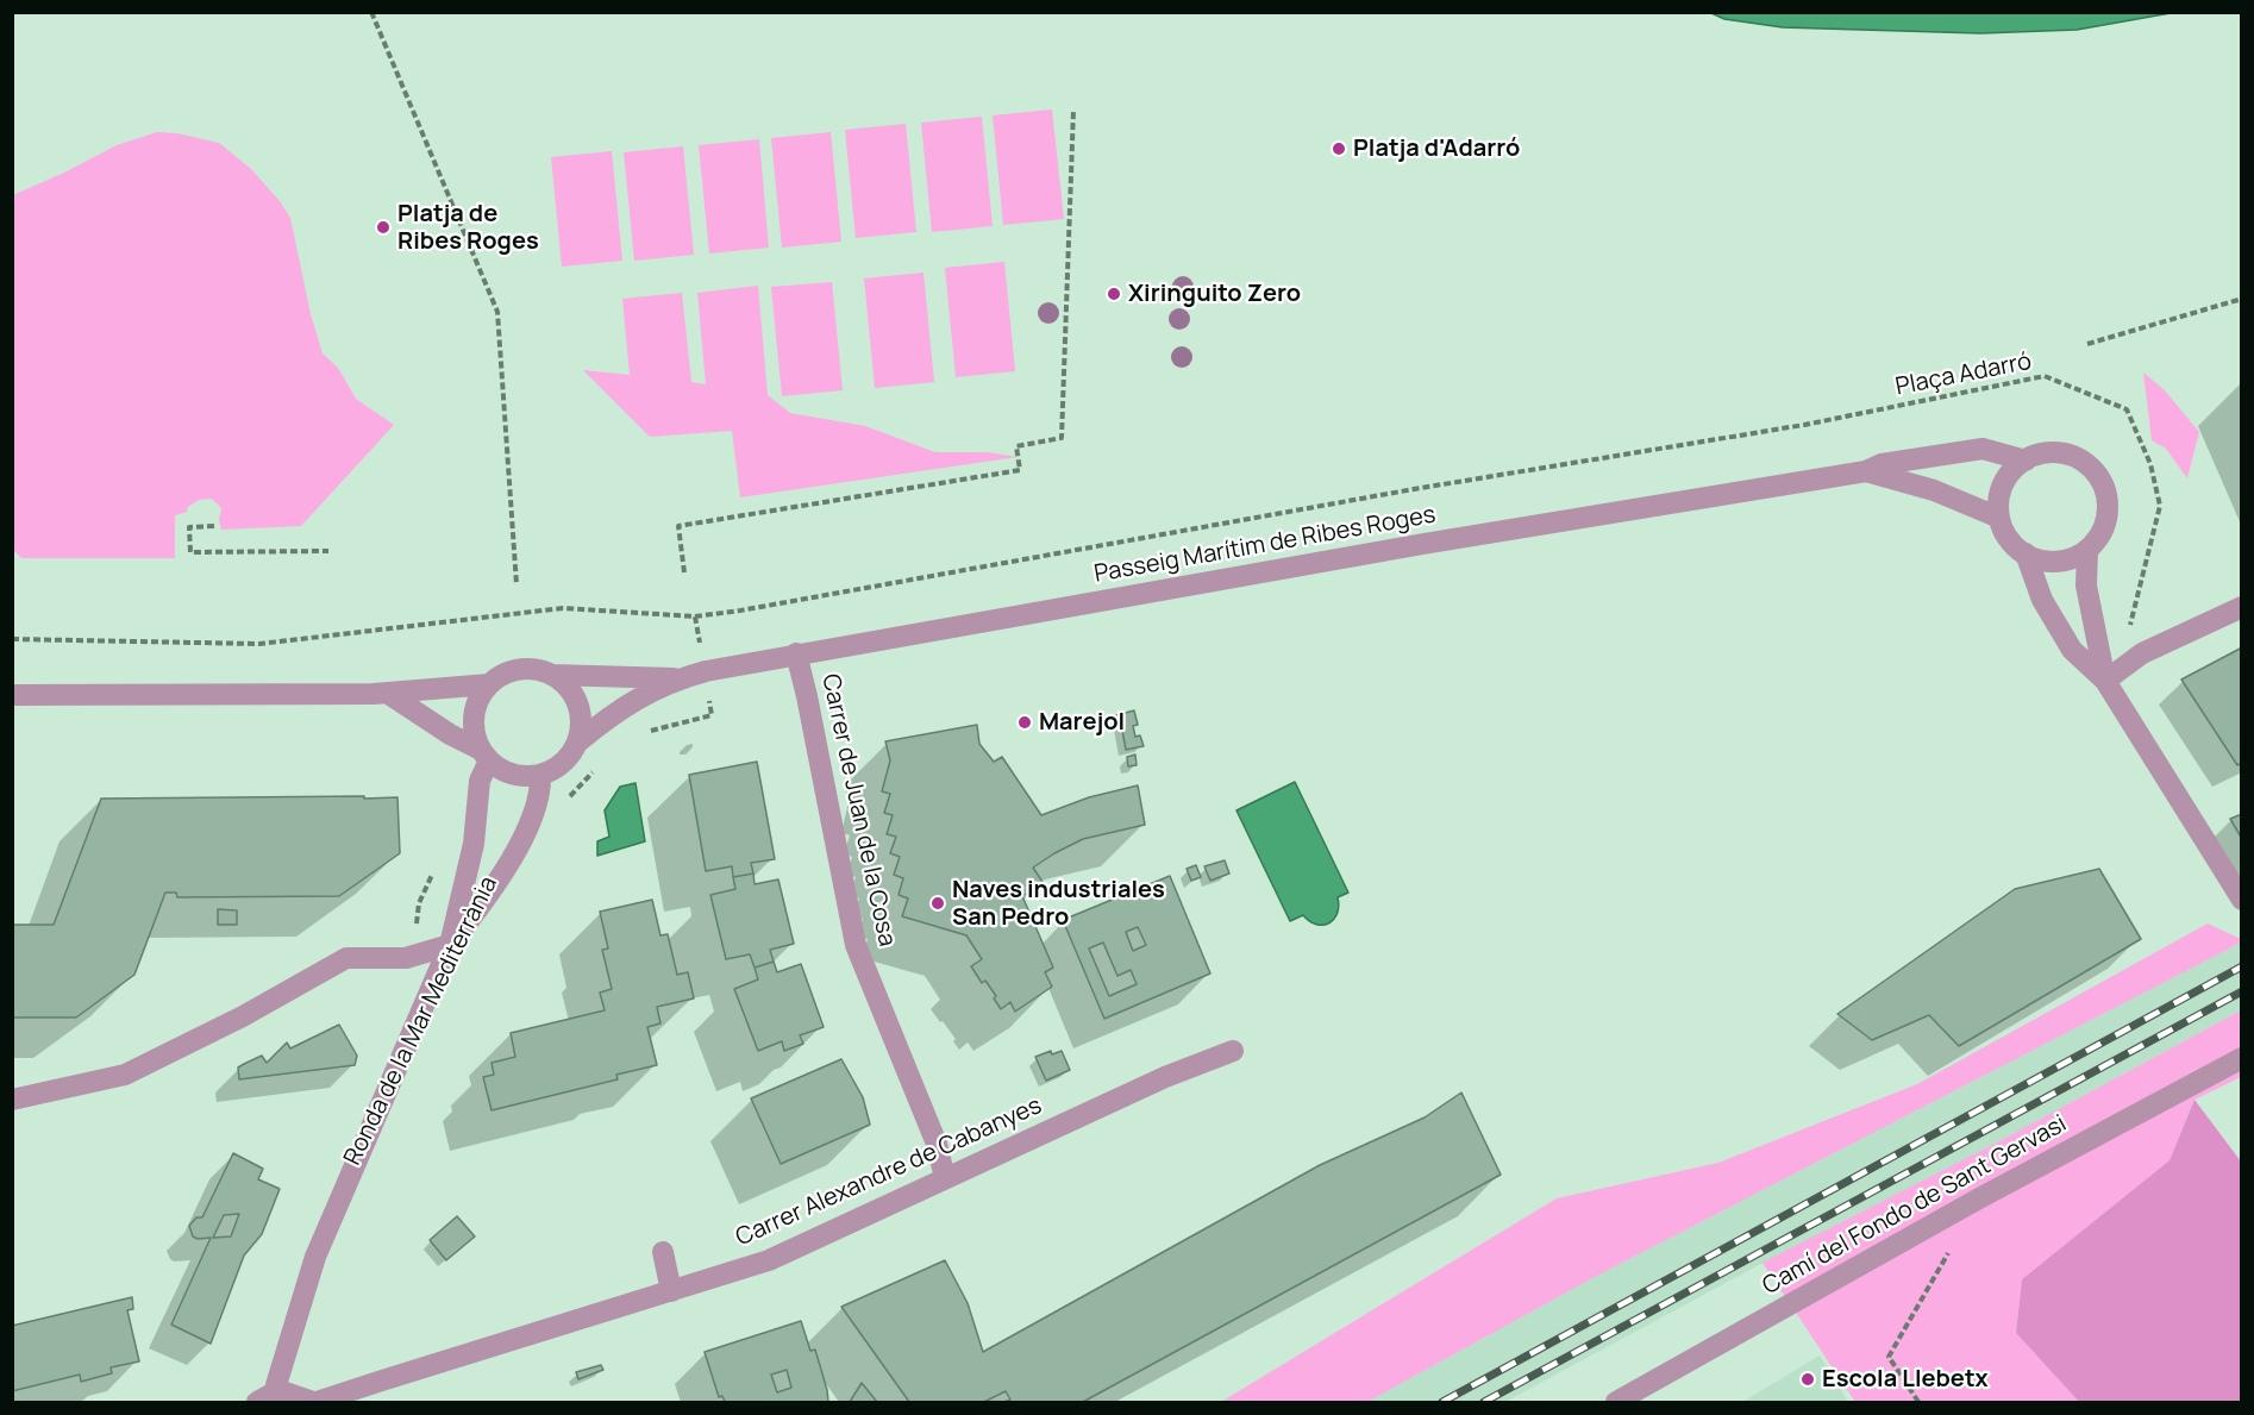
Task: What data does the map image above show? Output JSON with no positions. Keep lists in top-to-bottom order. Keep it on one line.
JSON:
{"streets":{"street":["Passeig Marítim de Ribes Roges","Carrer de Juan de la Cosa","Ronda de la Mar Mediterrània","Carrer Alexandre de Cabanyes","Camí del Fondo de Sant Gervasi"],"path":["Plaça Adarró"]},"crossings":[["Passeig Marítim de Ribes Roges","Carrer de Juan de la Cosa"],["Passeig Marítim de Ribes Roges","Ronda de la Mar Mediterrània"],["Carrer de Juan de la Cosa","Carrer Alexandre de Cabanyes"],["Ronda de la Mar Mediterrània","Carrer Alexandre de Cabanyes"]],"places":["Platja d'Adarró","Platja de Ribes Roges","Xiringuito Zero","Marejol","Naves industriales San Pedro","Escola Llebetx"]}
